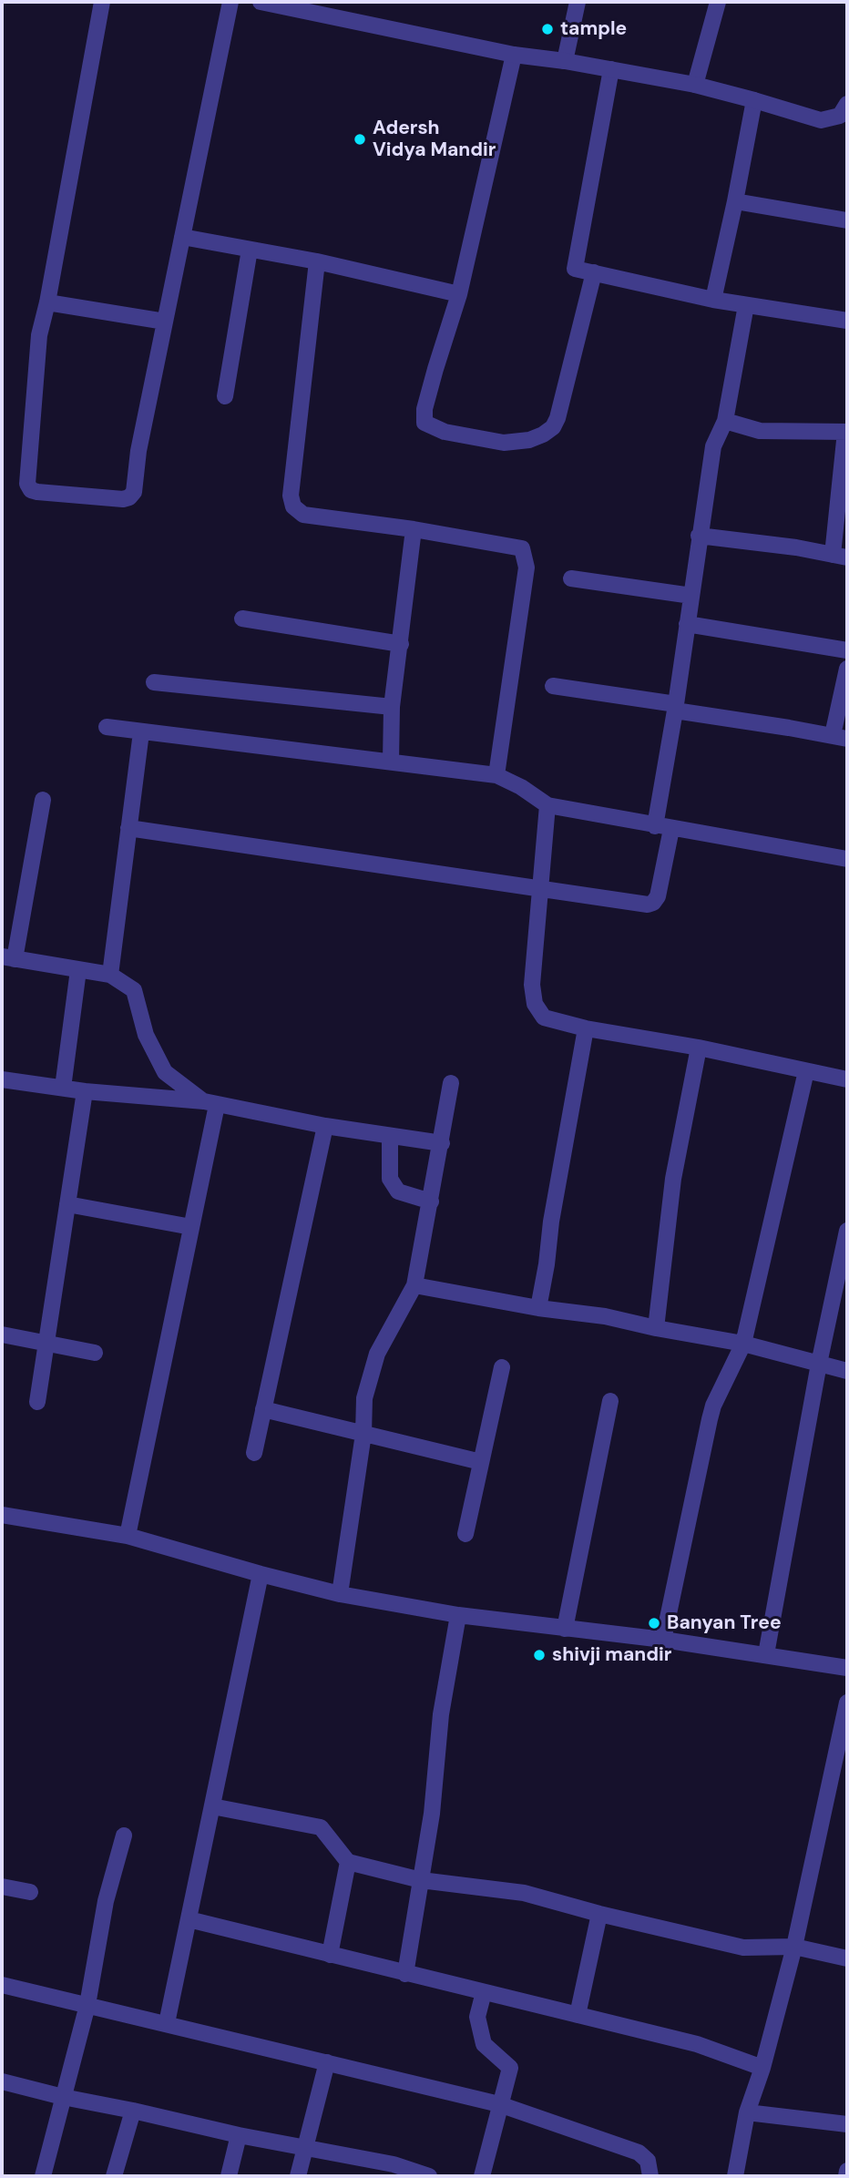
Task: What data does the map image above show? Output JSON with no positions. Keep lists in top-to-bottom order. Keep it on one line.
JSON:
{"places":["tample","Adersh Vidya Mandir","Banyan Tree","shivji mandir"]}
